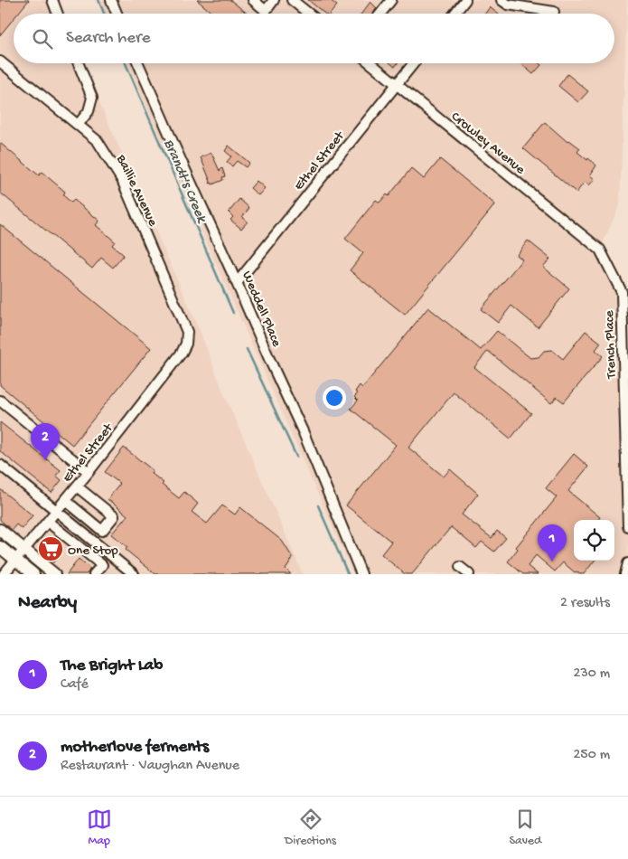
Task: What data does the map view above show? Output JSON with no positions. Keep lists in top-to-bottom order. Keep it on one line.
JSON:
{"streets":{"street":["Crowley Avenue","Ethel Street","Baillie Avenue","Weddell Place","Trench Place"]},"crossings":[["Crowley Avenue","Ethel Street"],["Crowley Avenue","Trench Place"],["Ethel Street","Baillie Avenue"],["Ethel Street","Weddell Place"]],"water":["Brandt's Creek"],"places":{"supermarket":["One Stop"]},"page":{"search":"Search here","pins":["2","1"],"heading":["Nearby","2 results"],"list":[{"mark":"1","name":"The Bright Lab","note":"Café","value":"230 m"},{"mark":"2","name":"motherlove ferments","note":"Restaurant · Vaughan Avenue","value":"250 m"}],"nav":["Map","Directions","Saved"]}}
